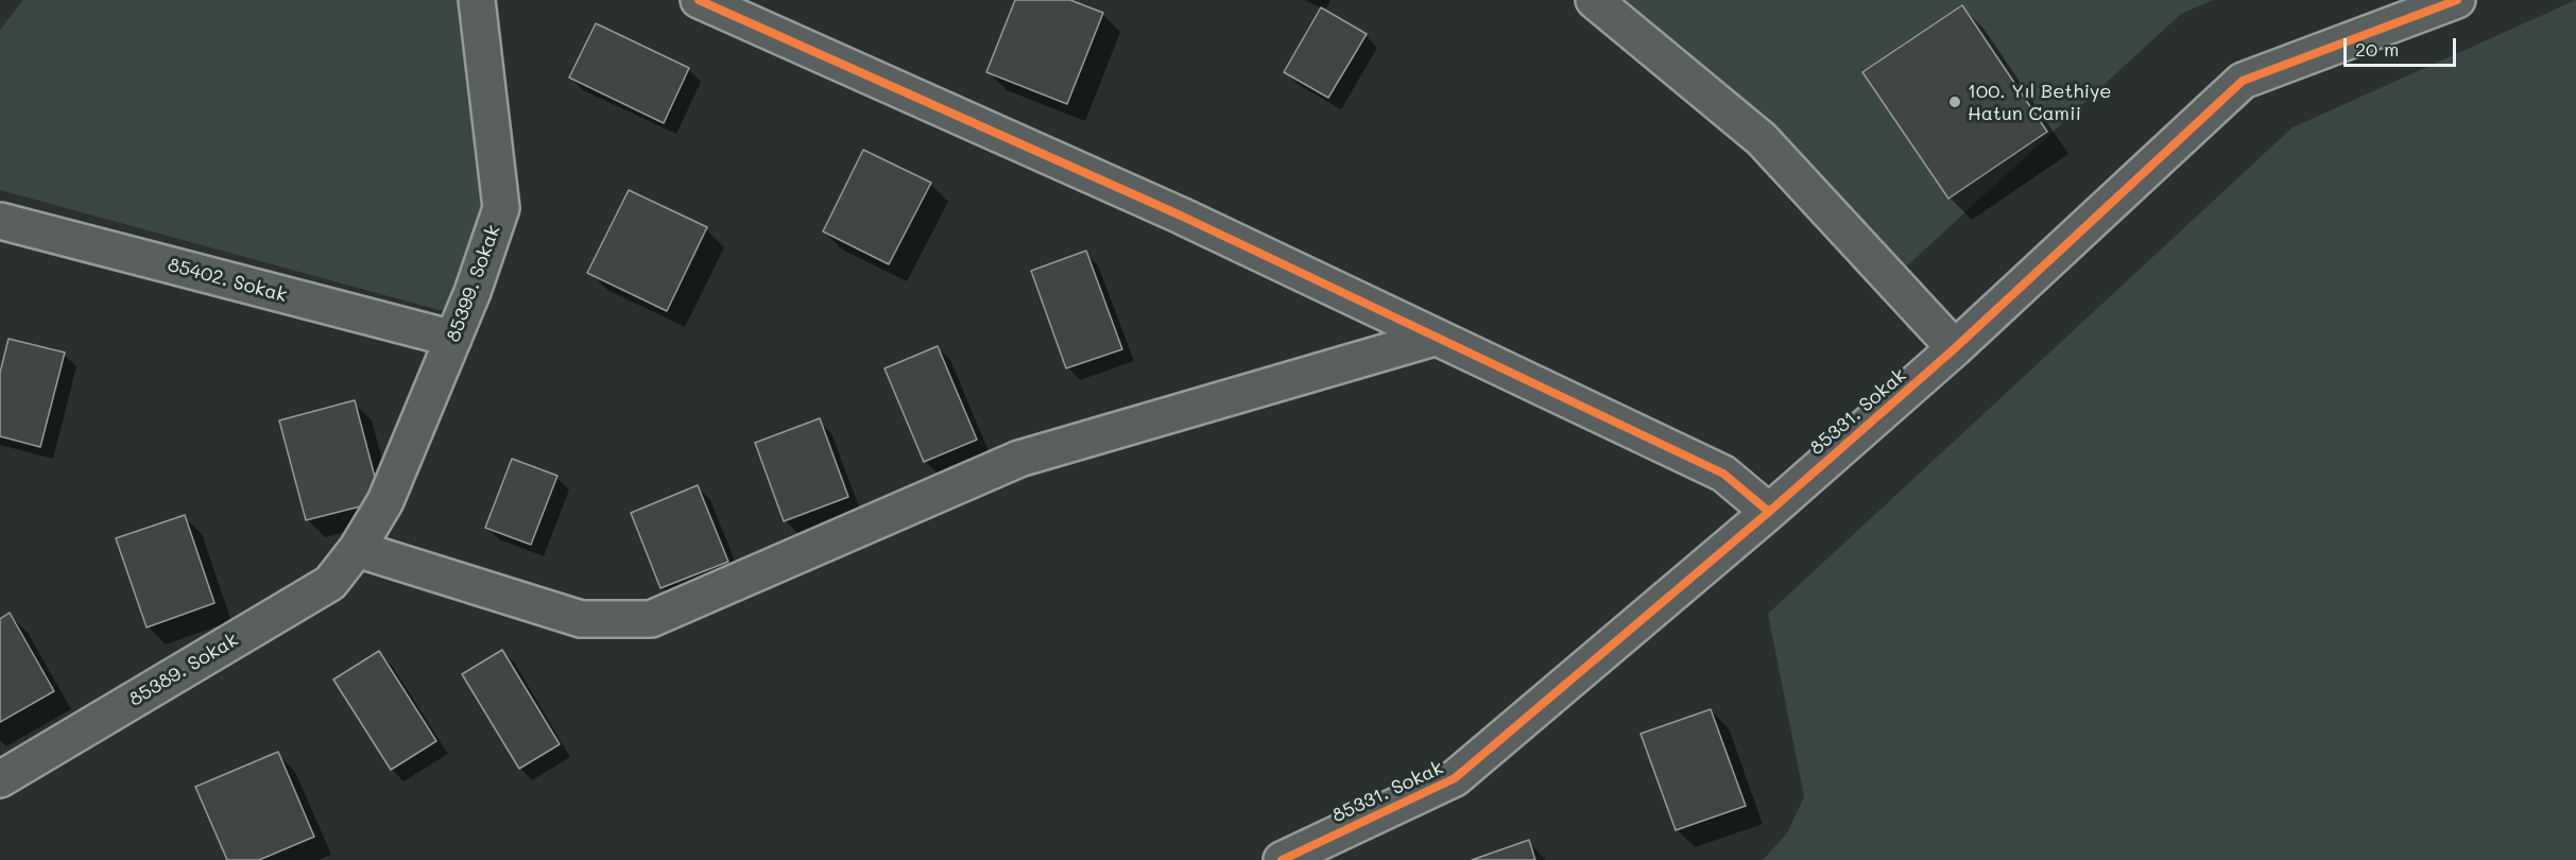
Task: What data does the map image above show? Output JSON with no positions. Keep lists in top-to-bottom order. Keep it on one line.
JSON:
{"streets":{"street":["85402. Sokak","85399. Sokak","85331. Sokak","85389. Sokak"]},"crossings":[["85402. Sokak","85399. Sokak"],["85399. Sokak","85389. Sokak"]],"places":["100. Yıl Bethiye Hatun Camii"],"scale_bar":"20 m"}
